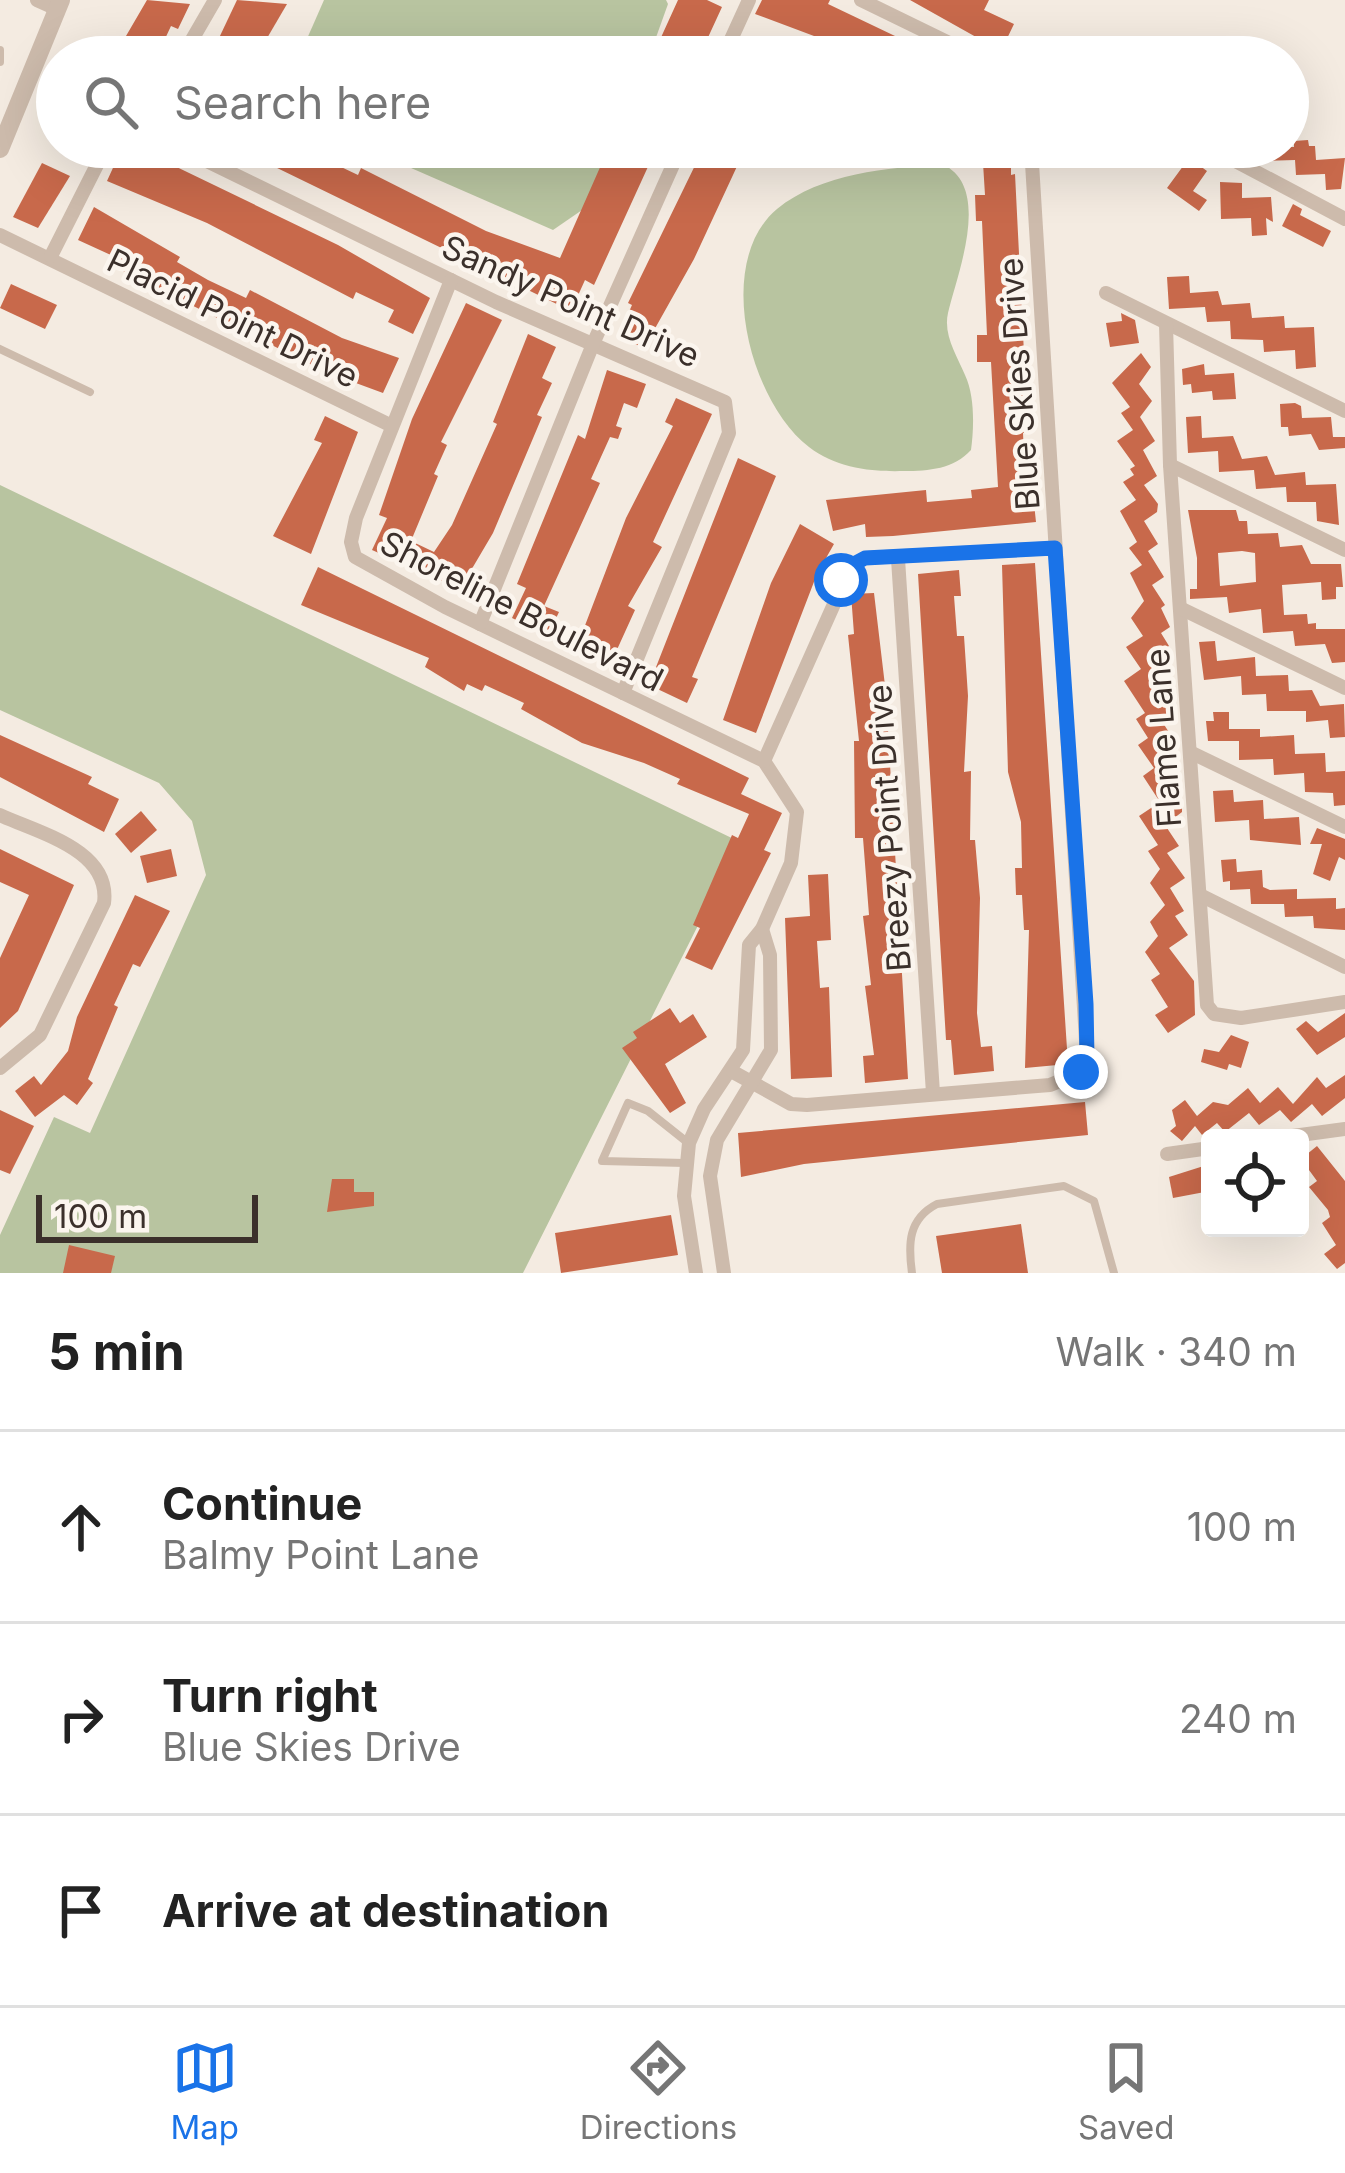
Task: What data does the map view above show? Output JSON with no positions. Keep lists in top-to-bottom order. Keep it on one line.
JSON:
{"streets":{"street":["Sandy Point Drive","Placid Point Drive","Blue Skies Drive","Shoreline Boulevard","Flame Lane","Breezy Point Drive"]},"crossings":[["Sandy Point Drive","Shoreline Boulevard"],["Placid Point Drive","Shoreline Boulevard"],["Blue Skies Drive","Breezy Point Drive"]],"scale_bar":"100 m","page":{"search":"Search here","scale":"100 m","heading":["5 min","Walk · 340 m"],"list":[["Continue","Balmy Point Lane","100 m"],["Turn right","Blue Skies Drive","240 m"],"Arrive at destination"],"nav":["Map","Directions","Saved"]}}
